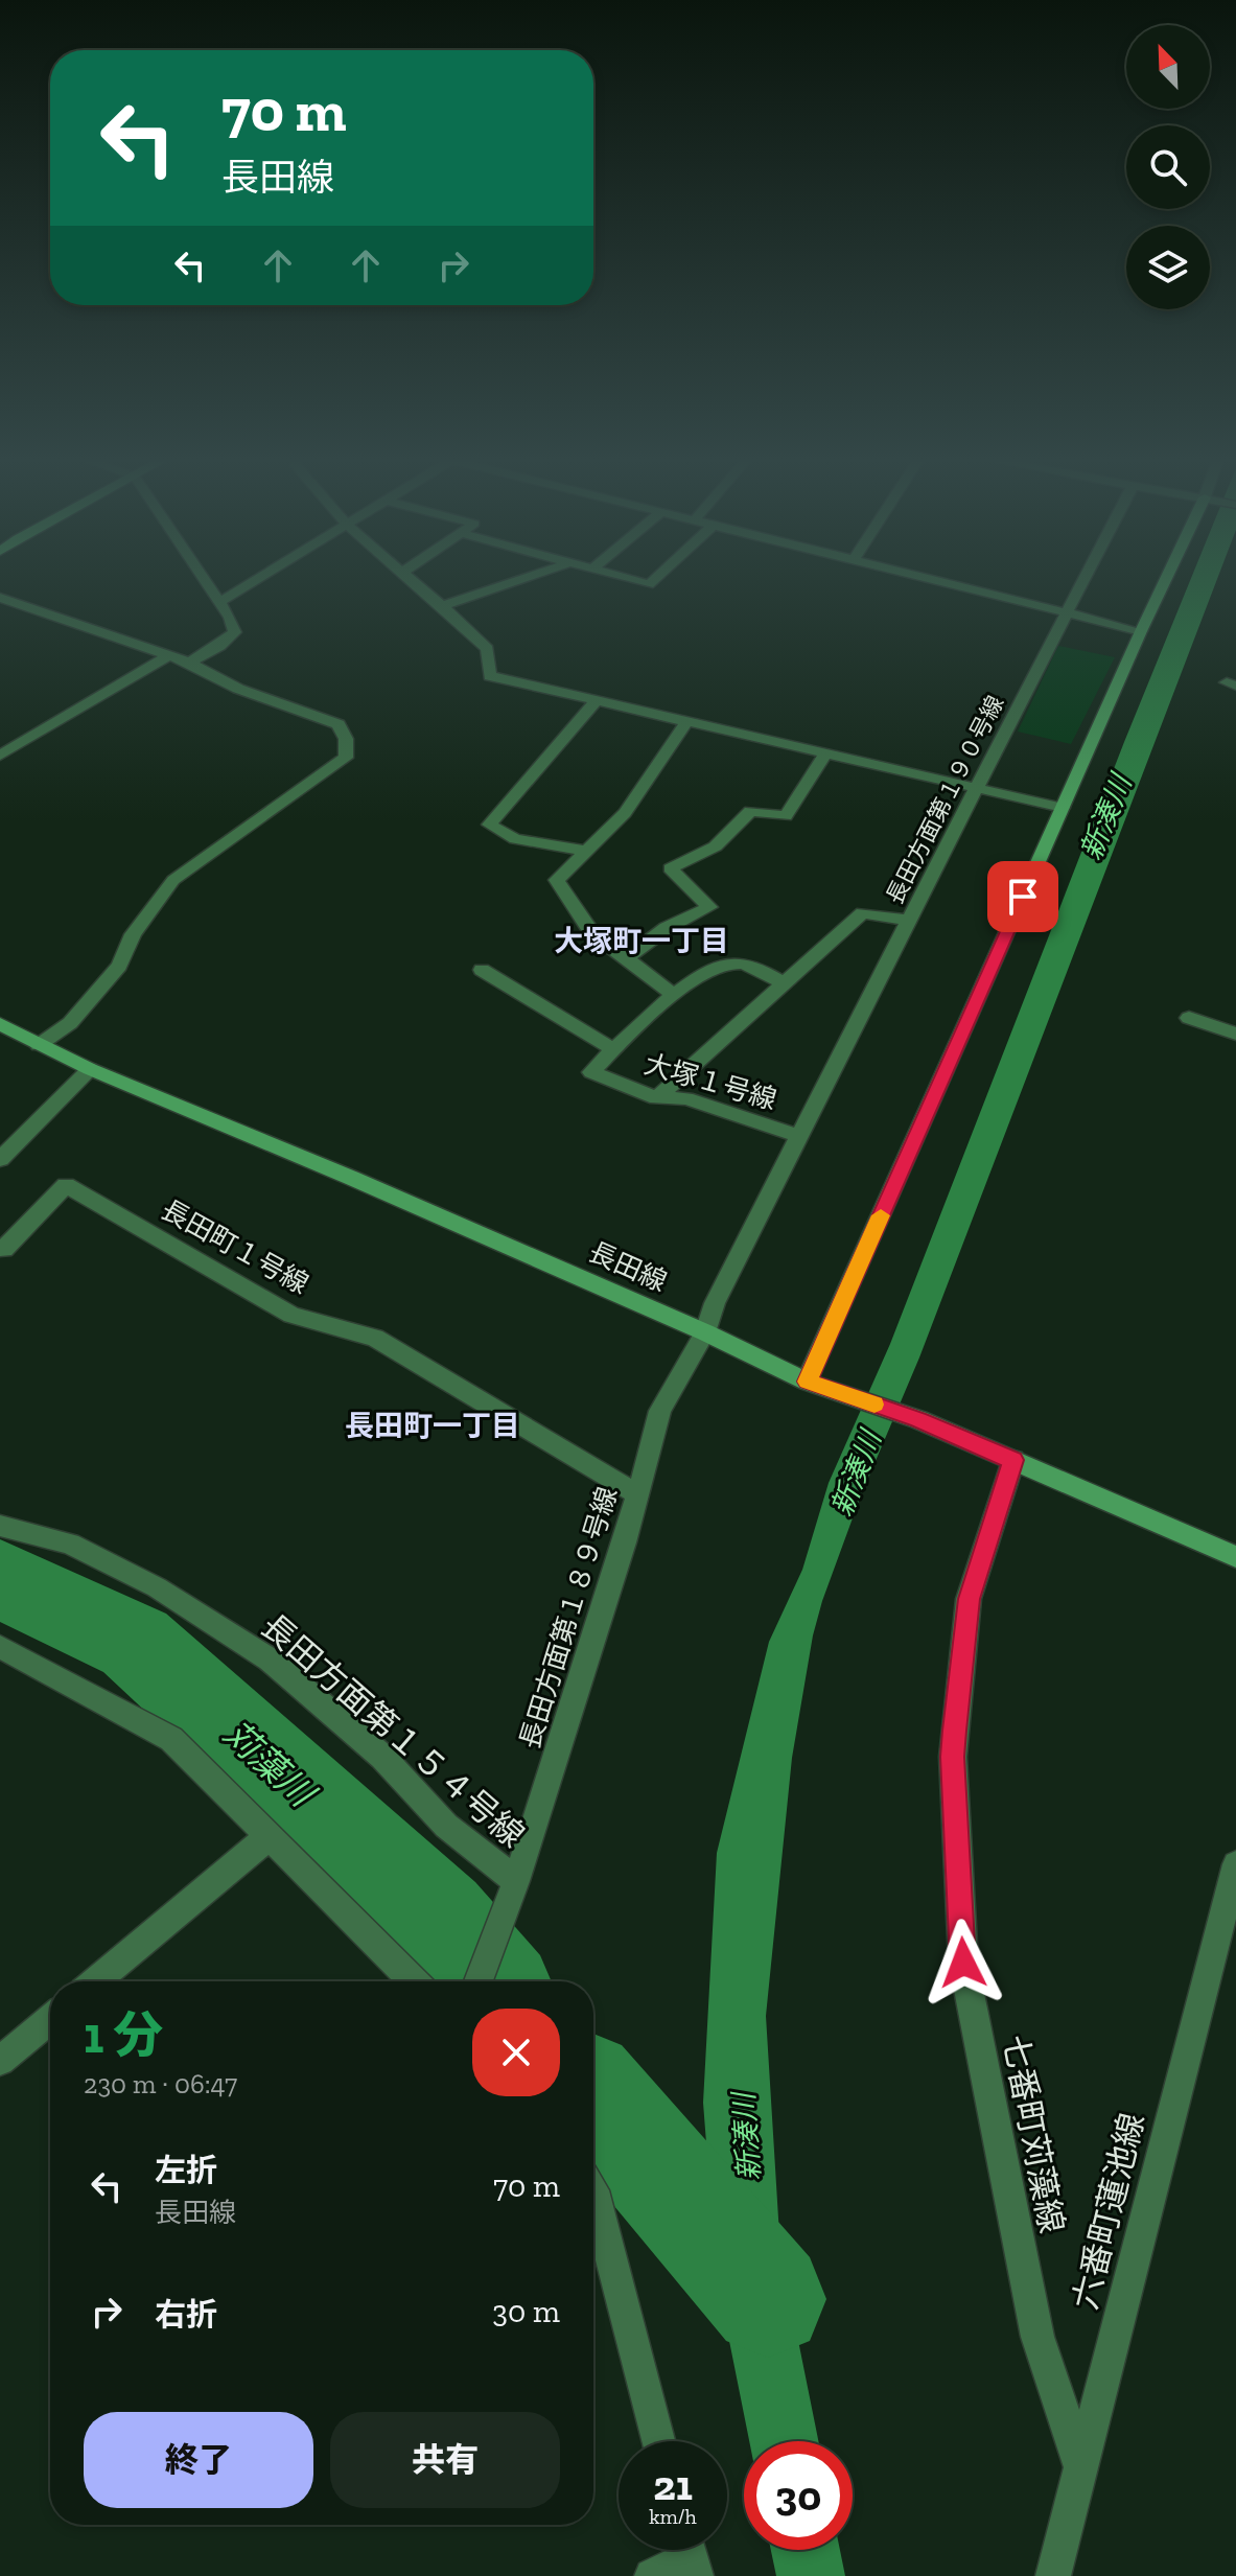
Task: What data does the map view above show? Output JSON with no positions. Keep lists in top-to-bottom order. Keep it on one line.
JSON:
{"streets":{"street":["長田方面第１９０号線","大塚１号線","長田町１号線","長田線","長田方面第１８９号線","長田方面第１５４号線","七番町苅藻線","六番町蓮池線"]},"crossings":[["長田方面第１９０号線","大塚１号線"],["大塚１号線","長田線"],["大塚１号線","長田方面第１８９号線"],["長田町１号線","長田方面第１８９号線"],["長田線","長田方面第１８９号線"],["長田線","七番町苅藻線"],["長田方面第１８９号線","長田方面第１５４号線"],["七番町苅藻線","六番町蓮池線"]],"districts":["大塚町一丁目","長田町一丁目"],"water":["新湊川","苅藻川"],"north":"top left","page":{"turn":["70 m","長田線"],"heading":["1 分","230 m · 06:47"],"list":[{"name":"左折","note":"長田線","value":"70 m"},{"name":"右折","value":"30 m"}],"buttons":["終了","共有"],"speed":"21 km/h","limit":"30"}}
